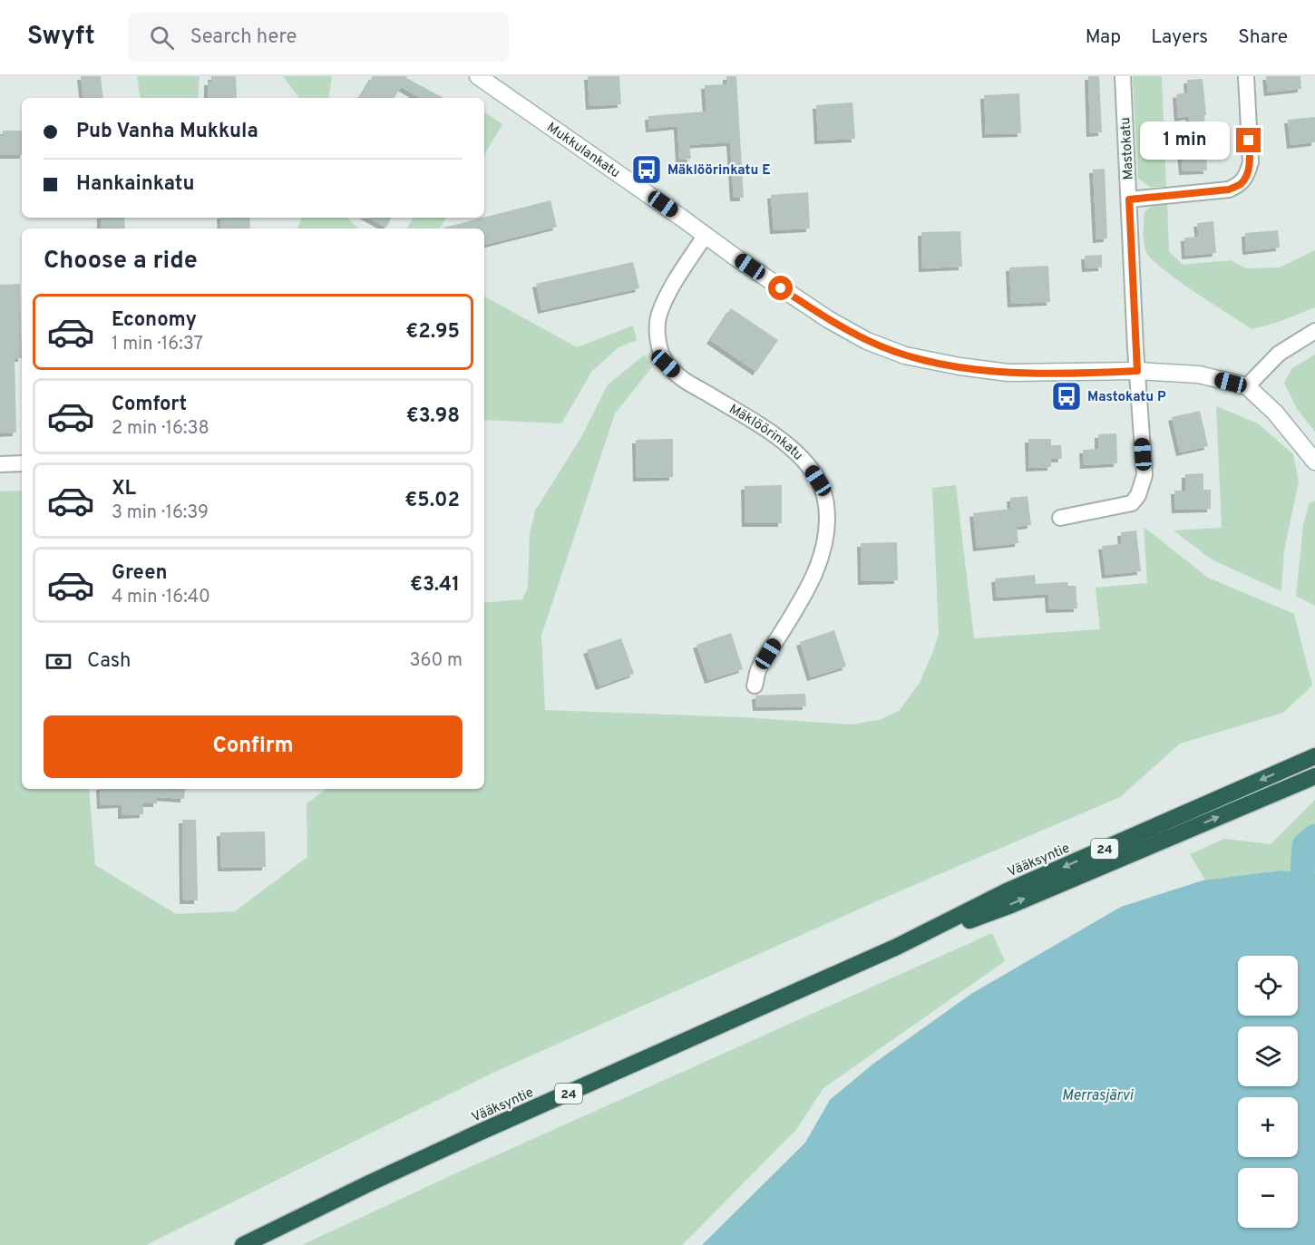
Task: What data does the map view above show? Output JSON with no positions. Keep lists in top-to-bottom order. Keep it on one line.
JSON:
{"streets":{"highway":["24","Vääksyntie"],"street":["Mastokatu","Mukkulankatu","Mäklöörinkatu"]},"crossings":[["Mastokatu","Mukkulankatu"],["Mukkulankatu","Mäklöörinkatu"]],"water":["Merrasjärvi"],"places":{"bus stop":["Mäklöörinkatu E","Mastokatu P"]},"page":{"header":"Swyft","search":"Search here","nav":["Map","Layers","Share"],"banner":["Pub Vanha Mukkula","Hankainkatu"],"bubble":"1 min","heading":"Choose a ride","list":[{"name":"Economy","note":"1 min · 16:37","value":"€2.95"},{"name":"Comfort","note":"2 min · 16:38","value":"€3.98"},{"name":"XL","note":"3 min · 16:39","value":"€5.02"},{"name":"Green","note":"4 min · 16:40","value":"€3.41"}],"pay":["Cash","360 m"],"buttons":"Confirm","map_buttons":["+","−"]}}
